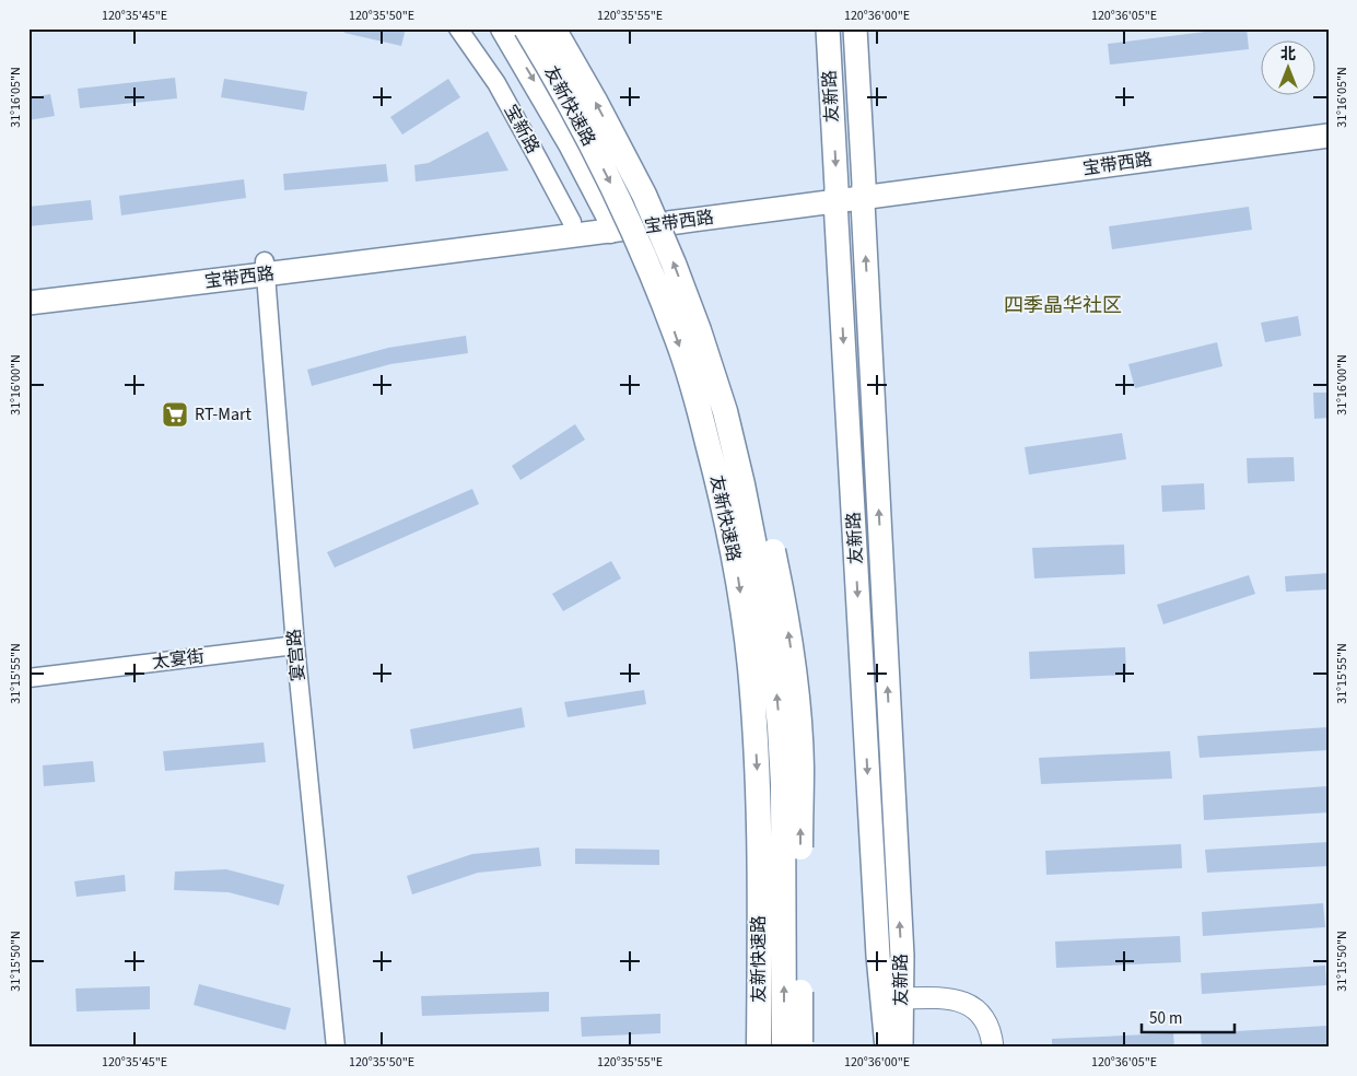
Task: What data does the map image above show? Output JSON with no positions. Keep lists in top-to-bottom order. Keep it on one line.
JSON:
{"streets":{"highway":["友新快速路"],"main road":["友新路","宝带西路"],"street":["宝新路","宴宫路","太宴街"]},"crossings":[["友新路","宝带西路"],["宝新路","宝带西路"],["宝带西路","宴宫路"],["宴宫路","太宴街"]],"districts":["四季晶华社区"],"places":{"supermarket":["RT-Mart"]},"scale_bar":"50 m","north":"top","coordinates":["120°35'45\"E","120°35'50\"E","120°35'55\"E","120°36'00\"E","120°36'05\"E","31°16'05\"N","31°16'00\"N","31°15'55\"N","31°15'50\"N"]}
